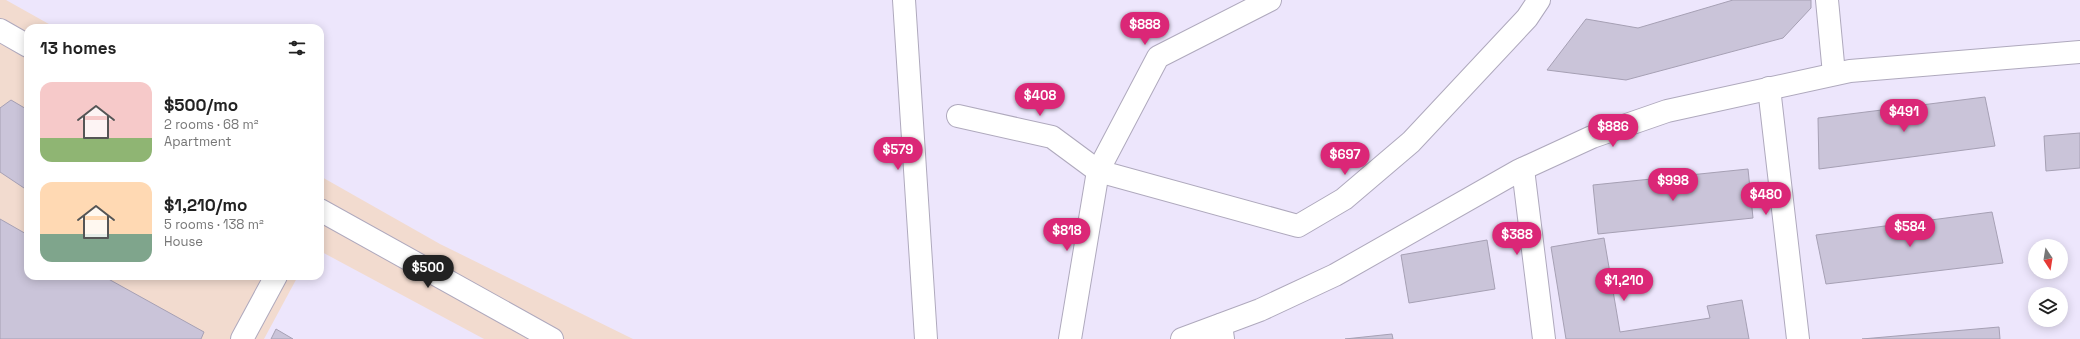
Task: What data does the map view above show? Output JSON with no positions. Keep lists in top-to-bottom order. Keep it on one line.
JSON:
{"north":"bottom","page":{"price":["$888","$408","$491","$886","$579","$697","$998","$480","$584","$818","$388","$500","$1,210"],"heading":"13 homes","list":[{"name":"$500/mo","note":"2 rooms · 68 m² · Apartment"},{"name":"$1,210/mo","note":"5 rooms · 138 m² · House"}]}}
